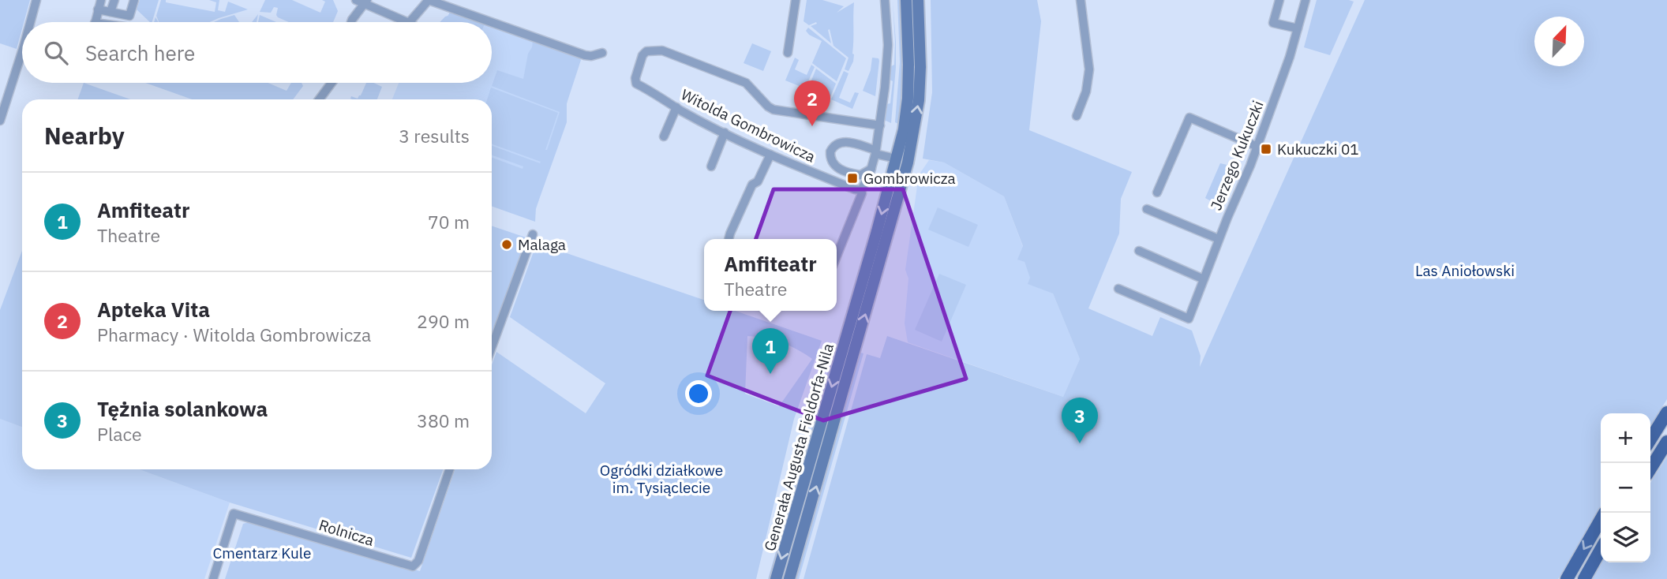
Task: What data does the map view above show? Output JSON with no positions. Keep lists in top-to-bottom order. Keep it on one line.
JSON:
{"streets":{"street":["Witolda Gombrowicza","Jerzego Kukuczki","Generała Augusta Fieldorfa-Nila","Rolnicza"]},"parks":["Las Aniołowski","Ogródki działkowe im. Tysiąclecie","Cmentarz Kule"],"places":{"transit":["Kukuczki 01","Gombrowicza"],"other":["Malaga"]},"north":"top right","page":{"search":"Search here","pins":["2","1","3"],"heading":["Nearby","3 results"],"list":[{"mark":"1","name":"Amfiteatr","note":"Theatre","value":"70 m"},{"mark":"2","name":"Apteka Vita","note":"Pharmacy · Witolda Gombrowicza","value":"290 m"},{"mark":"3","name":"Tężnia solankowa","note":"Place","value":"380 m"}],"popup":["Amfiteatr","Theatre"],"map_buttons":["+","−"]}}
